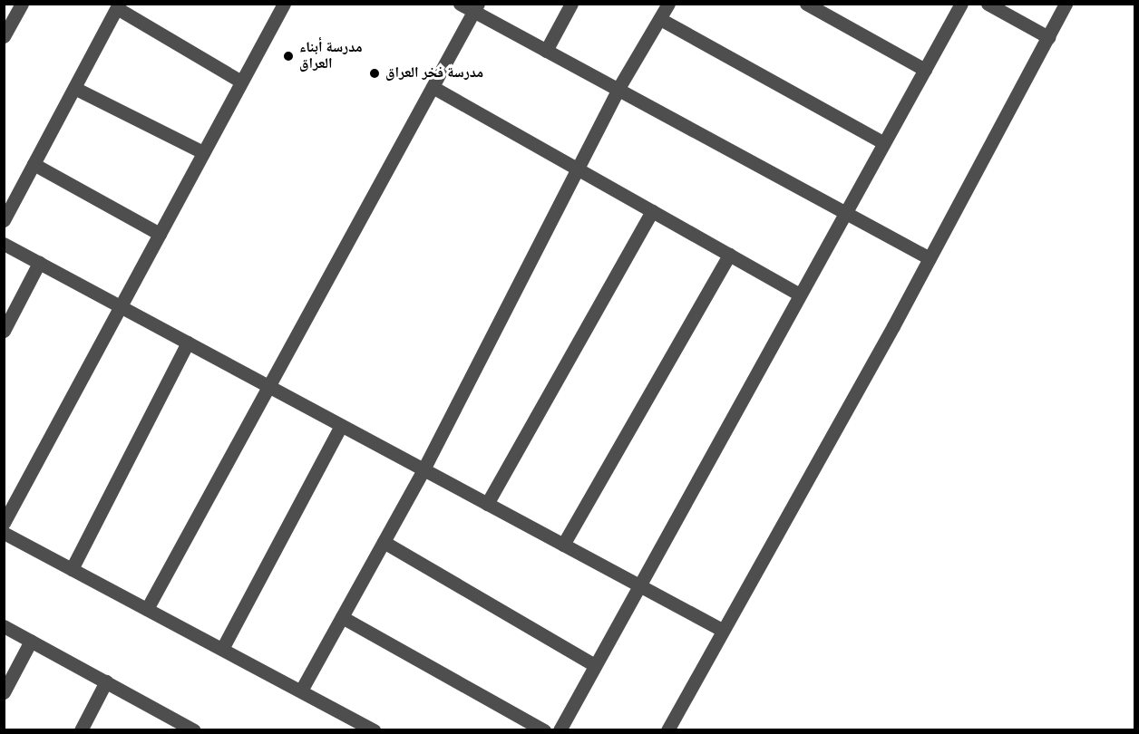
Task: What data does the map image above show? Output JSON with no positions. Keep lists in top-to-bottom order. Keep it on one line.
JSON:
{"places":["مدرسة أبناء العراق","مدرسة فخر العراق"]}
